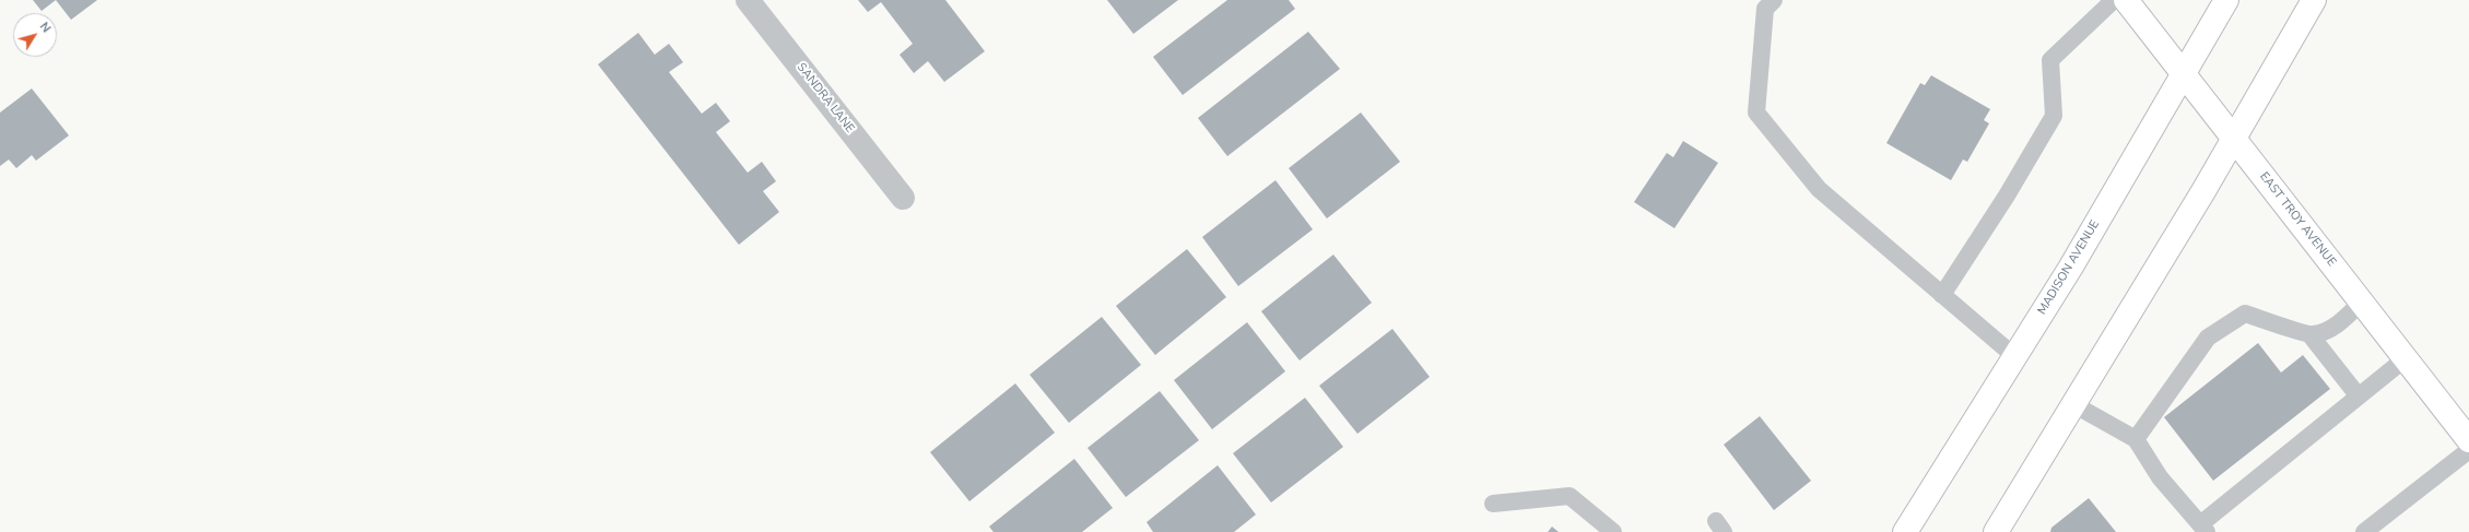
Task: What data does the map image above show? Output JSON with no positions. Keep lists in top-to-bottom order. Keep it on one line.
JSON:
{"streets":{"main road":["EAST TROY AVENUE","MADISON AVENUE"],"street":["SANDRA LANE"]},"crossings":[["EAST TROY AVENUE","MADISON AVENUE"]],"north":"top right"}
